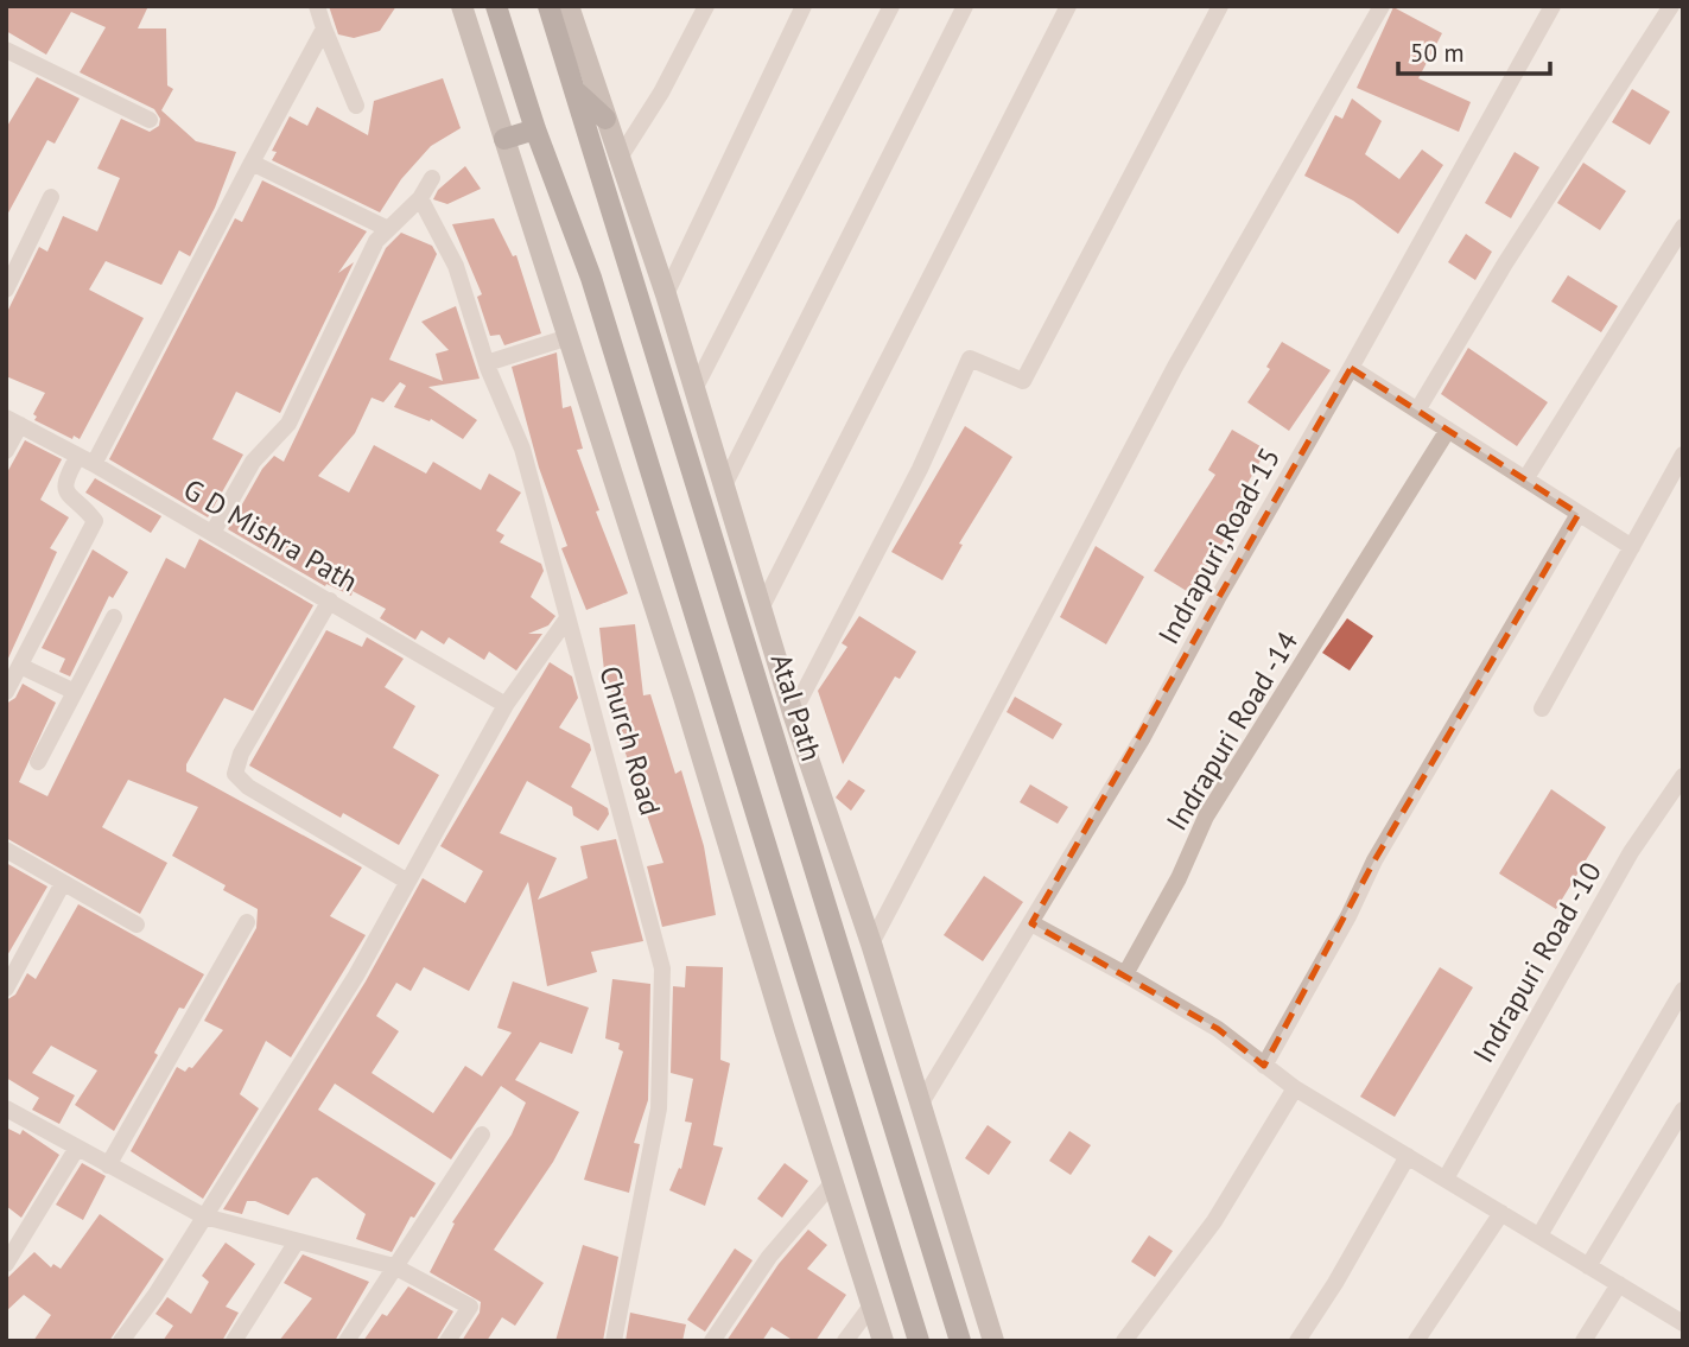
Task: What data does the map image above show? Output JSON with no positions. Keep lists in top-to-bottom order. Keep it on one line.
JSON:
{"streets":{"main road":["Atal Path"],"street":["G D Mishra Path","Indrapuri,Road-15","Indrapuri Road -14","Church Road","Indrapuri Road -10"]},"scale_bar":"50 m"}
